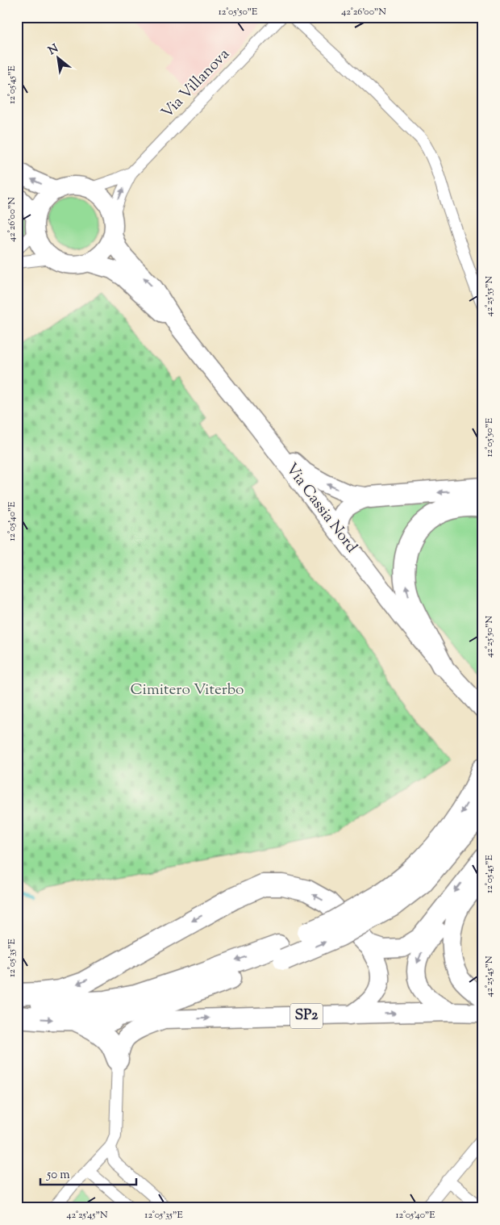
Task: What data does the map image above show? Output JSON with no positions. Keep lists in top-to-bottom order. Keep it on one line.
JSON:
{"streets":{"highway":["SP2"],"main road":["Via Cassia Nord"],"street":["Via Villanova"]},"crossings":[["Via Villanova","Via Cassia Nord"]],"parks":["Cimitero Viterbo"],"scale_bar":"50 m","north":"top left","coordinates":["12°05'50\"E","42°26'00\"N","12°05'45\"E","42°25'55\"N","12°05'40\"E","42°25'50\"N","12°05'35\"E","42°25'45\"N"]}
